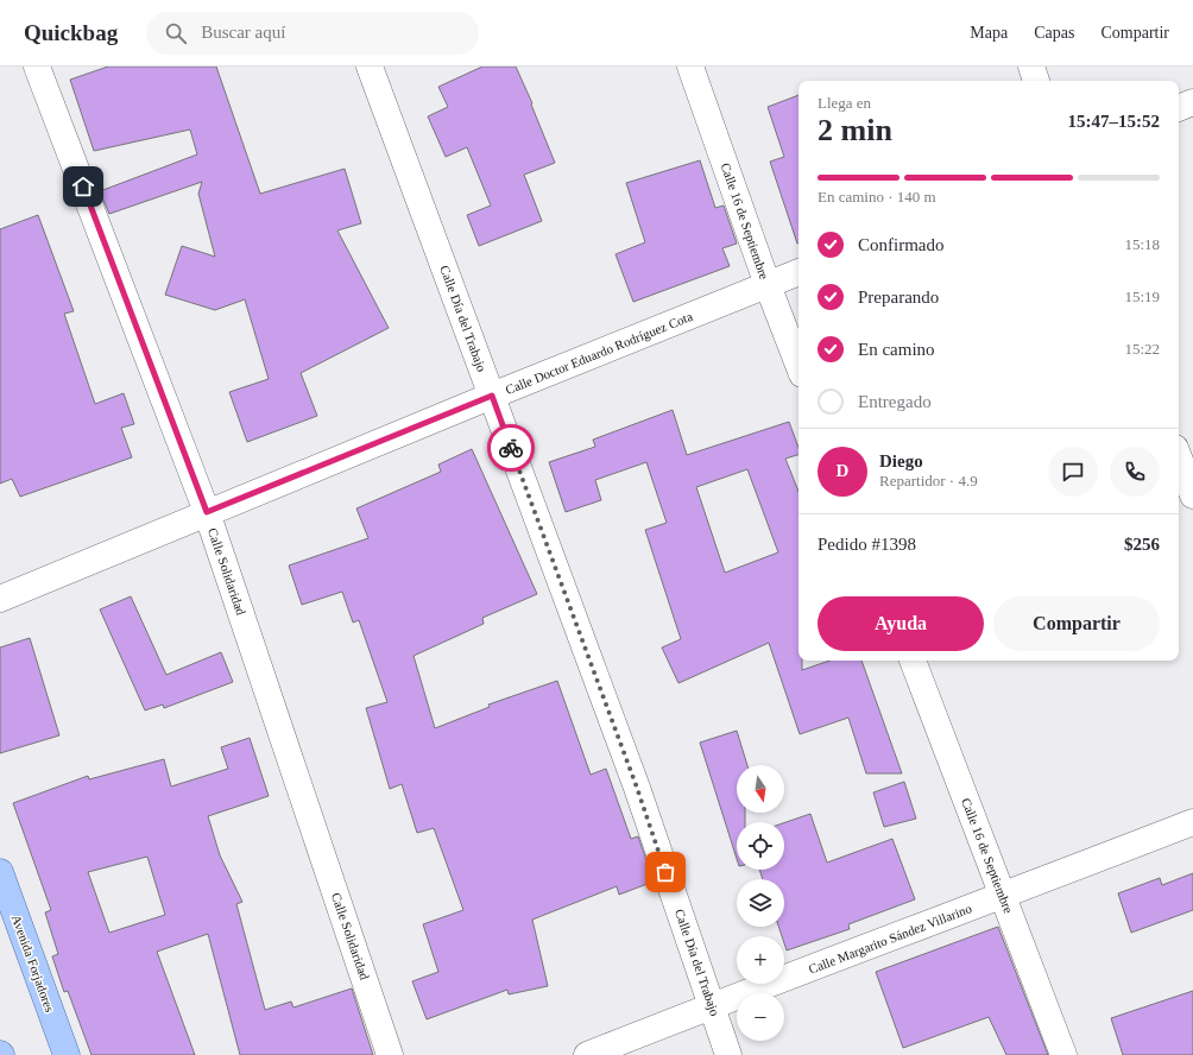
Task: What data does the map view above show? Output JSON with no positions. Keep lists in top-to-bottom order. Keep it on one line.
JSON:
{"streets":{"main road":["Avenida Forjadores"],"street":["Calle 16 de Septiembre","Calle Día del Trabajo","Calle Doctor Eduardo Rodríguez Cota","Calle Solidaridad","Calle Margarito Sández Villarino"]},"crossings":[["Calle 16 de Septiembre","Calle Doctor Eduardo Rodríguez Cota"],["Calle 16 de Septiembre","Calle Margarito Sández Villarino"],["Calle Día del Trabajo","Calle Doctor Eduardo Rodríguez Cota"],["Calle Día del Trabajo","Calle Margarito Sández Villarino"],["Calle Doctor Eduardo Rodríguez Cota","Calle Solidaridad"]],"north":"bottom","page":{"header":"Quickbag","search":"Buscar aquí","nav":["Mapa","Capas","Compartir"],"heading":["2 min","Llega en","15:47–15:52"],"panel":["Diego","Repartidor · 4.9","Pedido #1398","$256"],"bar":"En camino · 140 m","list":[["Confirmado","15:18"],["Preparando","15:19"],["En camino","15:22"],"Entregado"],"round":"D","buttons":["Ayuda","Compartir"],"map_buttons":["+","−"]}}
